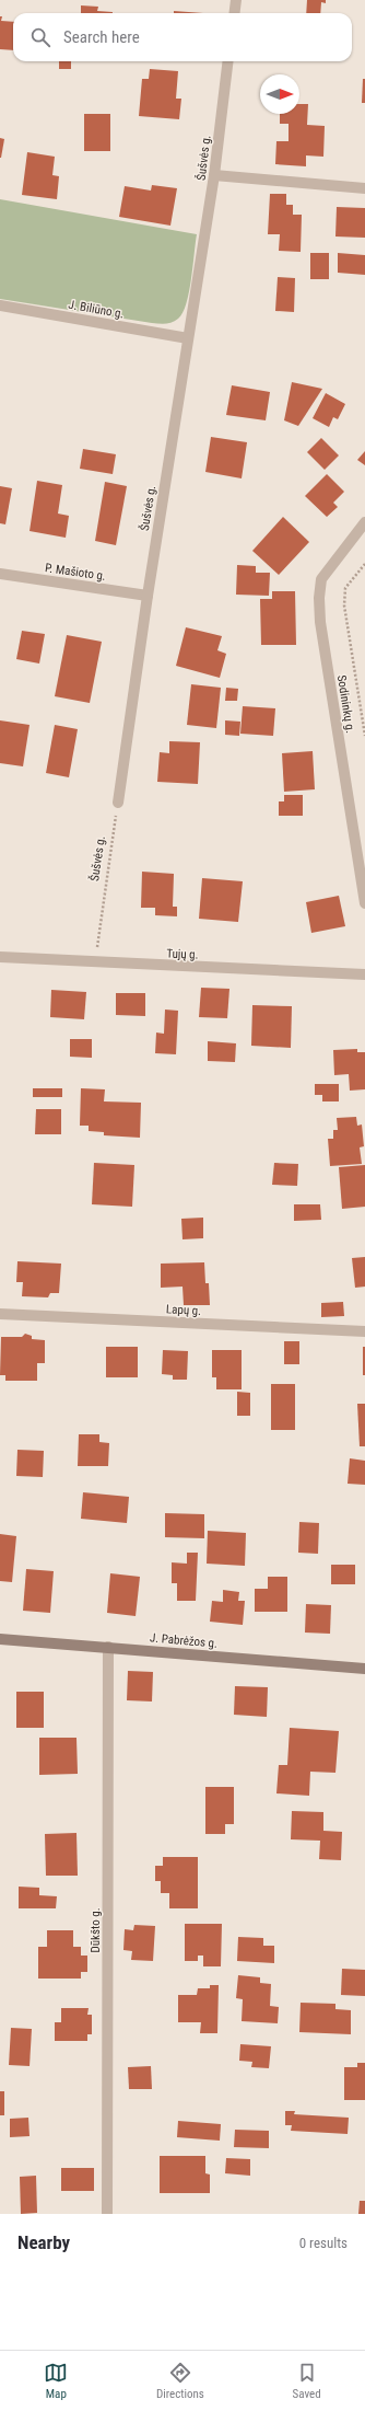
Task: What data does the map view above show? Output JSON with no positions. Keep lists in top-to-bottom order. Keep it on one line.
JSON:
{"streets":{"street":["Šušvės g.","J. Biliūno g.","P. Mašioto g.","Sodininkų g.","Tujų g.","Lapų g.","J. Pabrėžos g.","Dūkšto g."]},"crossings":[["Šušvės g.","J. Biliūno g."],["Šušvės g.","P. Mašioto g."],["Šušvės g.","Tujų g."],["J. Pabrėžos g.","Dūkšto g."]],"north":"right","page":{"search":"Search here","heading":["Nearby","0 results"],"nav":["Map","Directions","Saved"]}}
